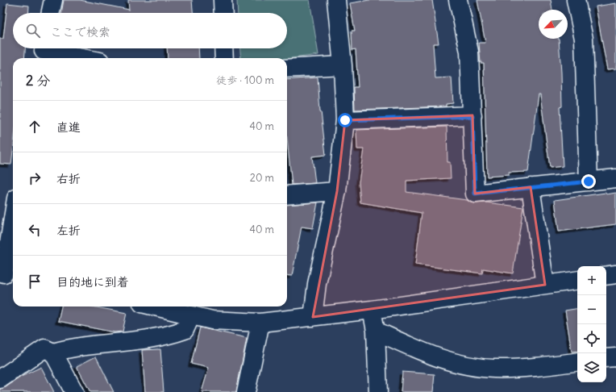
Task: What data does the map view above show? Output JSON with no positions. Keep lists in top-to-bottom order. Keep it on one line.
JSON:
{"north":"bottom left","page":{"search":"ここで検索","heading":["2 分","徒歩 · 100 m"],"list":[["直進","40 m"],["右折","20 m"],["左折","40 m"],"目的地に到着"],"map_buttons":["+","−"]}}
